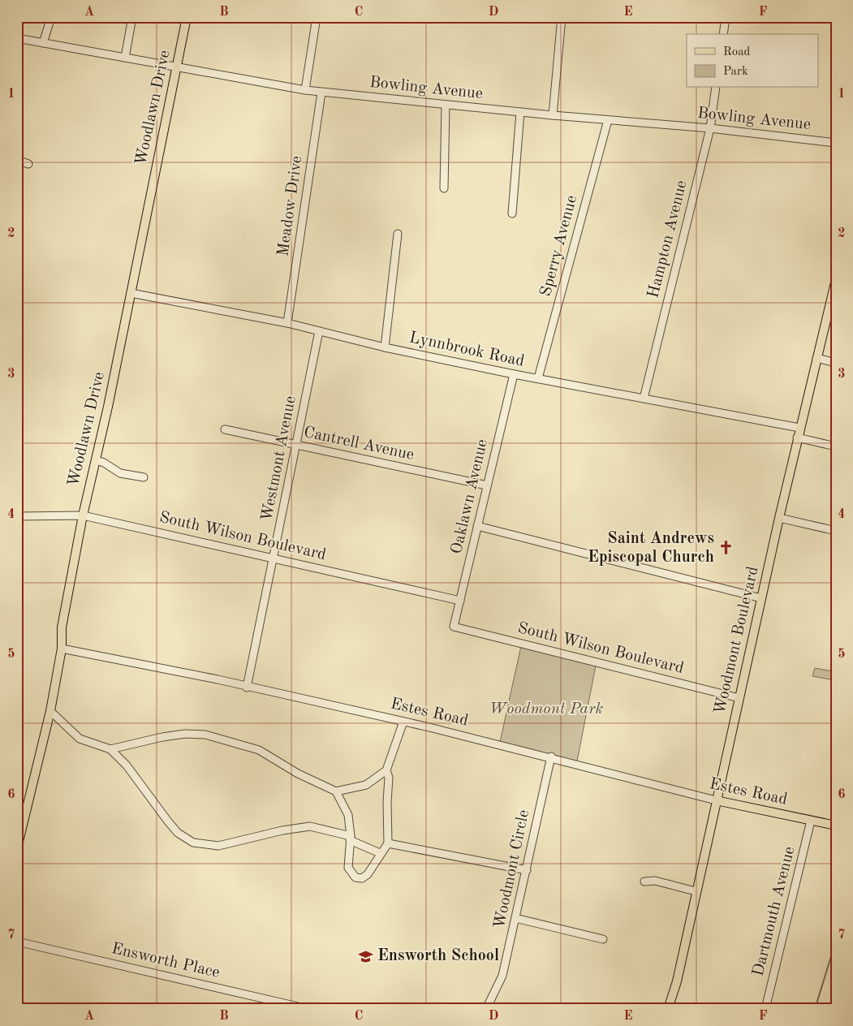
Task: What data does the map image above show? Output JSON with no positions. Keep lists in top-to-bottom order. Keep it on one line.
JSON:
{"streets":{"main road":["Woodlawn Drive","Woodmont Boulevard","Estes Road"],"street":["Bowling Avenue","Meadow Drive","Hampton Avenue","Sperry Avenue","Lynnbrook Road","Cantrell Avenue","Westmont Avenue","Oaklawn Avenue","South Wilson Boulevard","Woodmont Circle","Dartmouth Avenue","Ensworth Place"]},"crossings":[["Bowling Avenue","Woodlawn Drive"],["Bowling Avenue","Meadow Drive"],["Bowling Avenue","Hampton Avenue"],["Bowling Avenue","Sperry Avenue"],["Woodlawn Drive","Lynnbrook Road"],["Woodlawn Drive","South Wilson Boulevard"],["Woodlawn Drive","Estes Road"],["Meadow Drive","Lynnbrook Road"],["Hampton Avenue","Lynnbrook Road"],["Sperry Avenue","Lynnbrook Road"],["Lynnbrook Road","Westmont Avenue"],["Lynnbrook Road","Oaklawn Avenue"],["Lynnbrook Road","Woodmont Boulevard"],["Cantrell Avenue","Westmont Avenue"],["Cantrell Avenue","Oaklawn Avenue"],["Westmont Avenue","South Wilson Boulevard"],["Westmont Avenue","Estes Road"],["Oaklawn Avenue","South Wilson Boulevard"],["South Wilson Boulevard","Woodmont Boulevard"],["Woodmont Boulevard","Estes Road"],["Estes Road","Woodmont Circle"],["Estes Road","Dartmouth Avenue"]],"parks":["Woodmont Park"],"places":{"church":["Saint Andrews Episcopal Church"],"school or university":["Ensworth School"]},"legend":["Road","Park"],"grid":{"columns":["A","B","C","D","E","F"],"rows":["1","2","3","4","5","6","7"]}}
